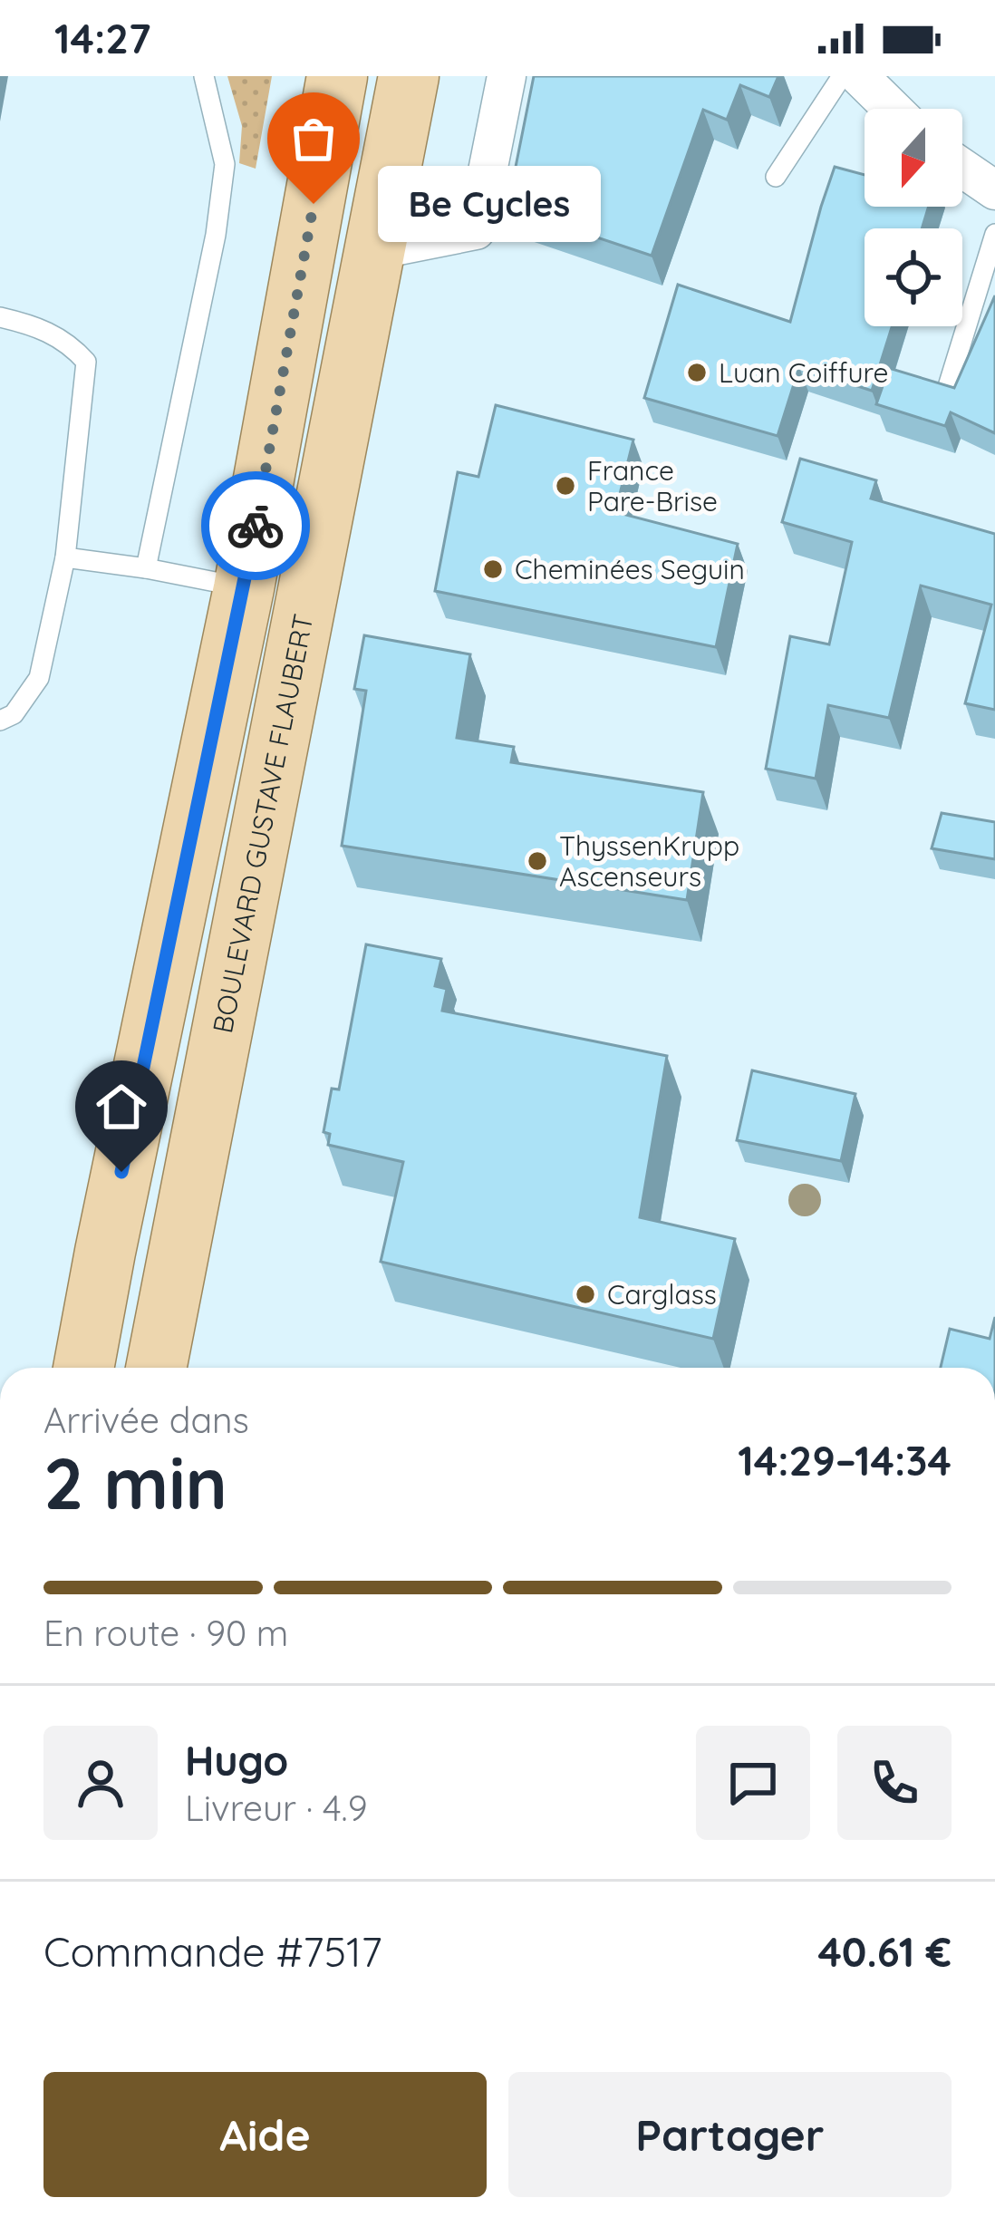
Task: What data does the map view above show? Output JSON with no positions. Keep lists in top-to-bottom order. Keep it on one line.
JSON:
{"streets":{"main road":["BOULEVARD GUSTAVE FLAUBERT"]},"places":["Be Cycles","Luan Coiffure","France Pare-Brise","Cheminées Seguin","ThyssenKrupp Ascenseurs","Carglass"],"north":"bottom","page":{"status":"14:27","bubble":"Be Cycles","heading":["2 min","Arrivée dans","14:29–14:34"],"panel":["Hugo","Livreur · 4.9","Commande #7517","40.61 €"],"bar":"En route · 90 m","buttons":["Aide","Partager"]}}
